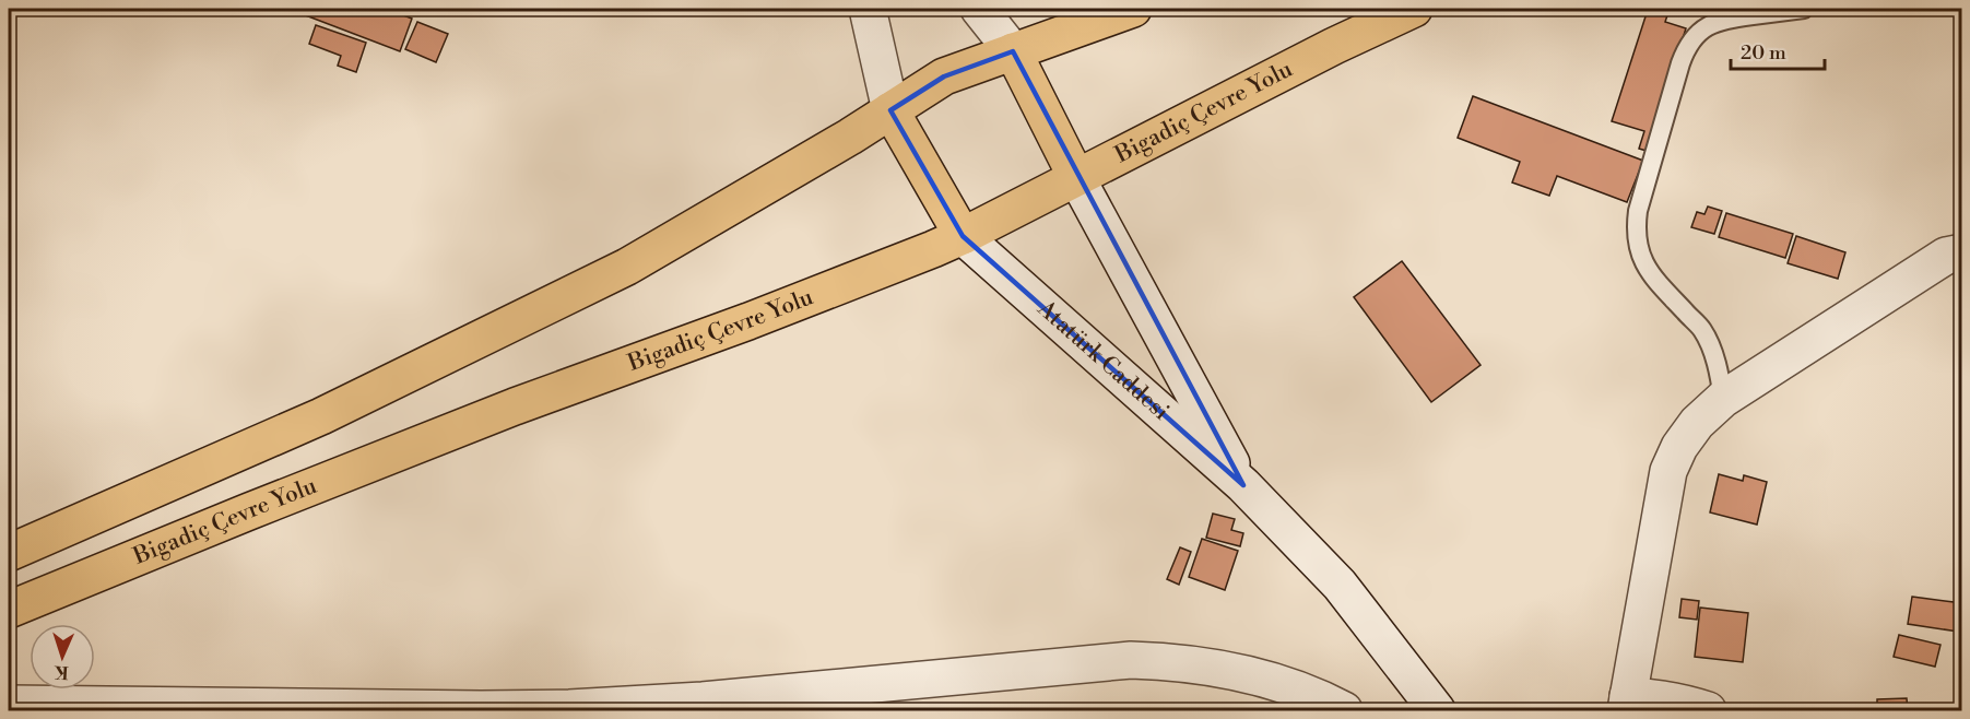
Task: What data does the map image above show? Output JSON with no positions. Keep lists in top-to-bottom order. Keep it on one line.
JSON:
{"streets":{"highway":["Bigadiç Çevre Yolu"],"street":["Atatürk Caddesi"]},"crossings":[["Bigadiç Çevre Yolu","Atatürk Caddesi"]],"scale_bar":"20 m","north":"bottom"}
